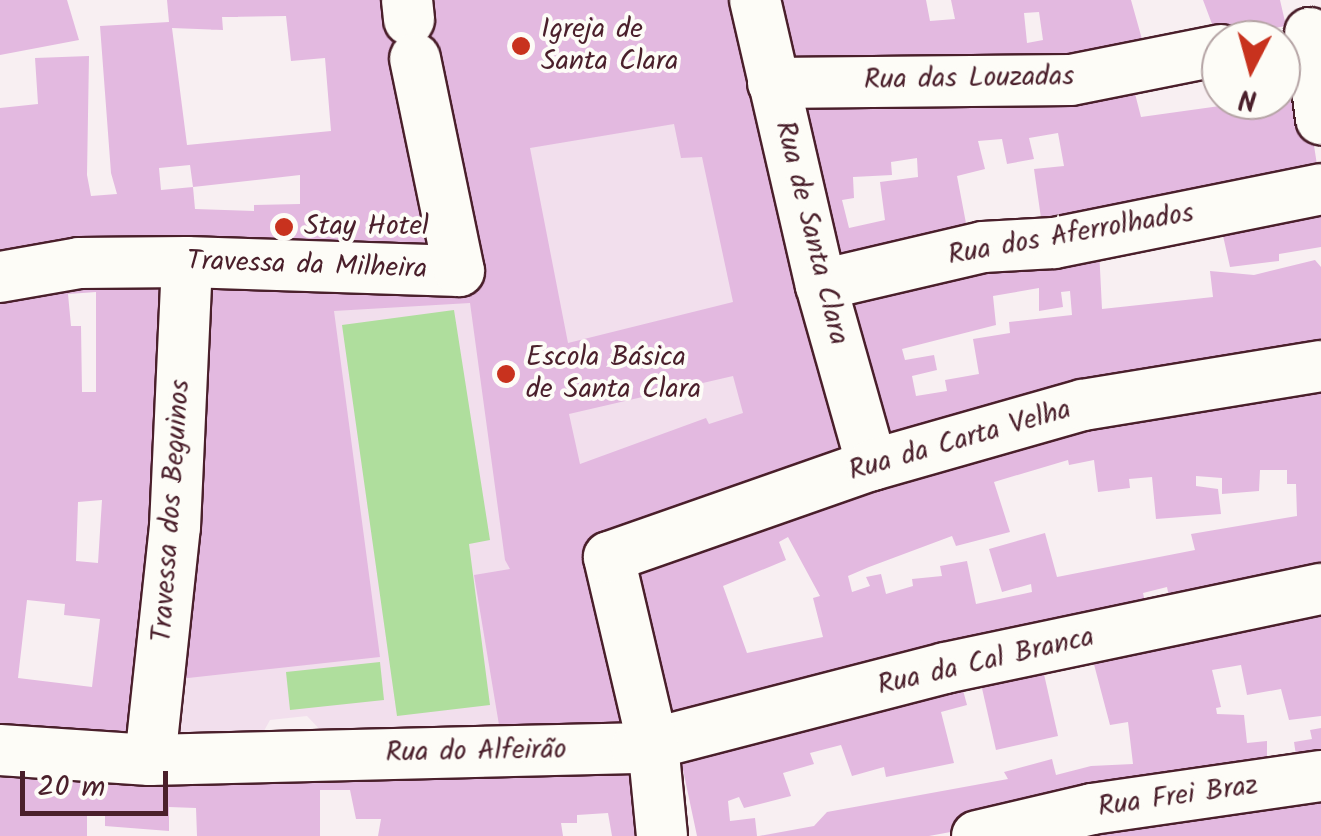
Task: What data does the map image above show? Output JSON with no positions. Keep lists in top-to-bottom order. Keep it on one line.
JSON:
{"streets":{"street":["Rua das Louzadas","Rua de Santa Clara","Rua dos Aferrolhados","Travessa da Milheira","Rua da Carta Velha","Travessa dos Beguinos","Rua da Cal Branca","Rua do Alfeirão","Rua Frei Braz"]},"crossings":[["Rua das Louzadas","Rua de Santa Clara"],["Rua de Santa Clara","Rua dos Aferrolhados"],["Rua de Santa Clara","Rua da Carta Velha"],["Travessa da Milheira","Travessa dos Beguinos"],["Rua da Carta Velha","Rua da Cal Branca"],["Rua da Carta Velha","Rua do Alfeirão"],["Travessa dos Beguinos","Rua do Alfeirão"],["Rua da Cal Branca","Rua do Alfeirão"]],"places":["Igreja de Santa Clara","Stay Hotel","Escola Básica de Santa Clara"],"scale_bar":"20 m","north":"bottom"}
